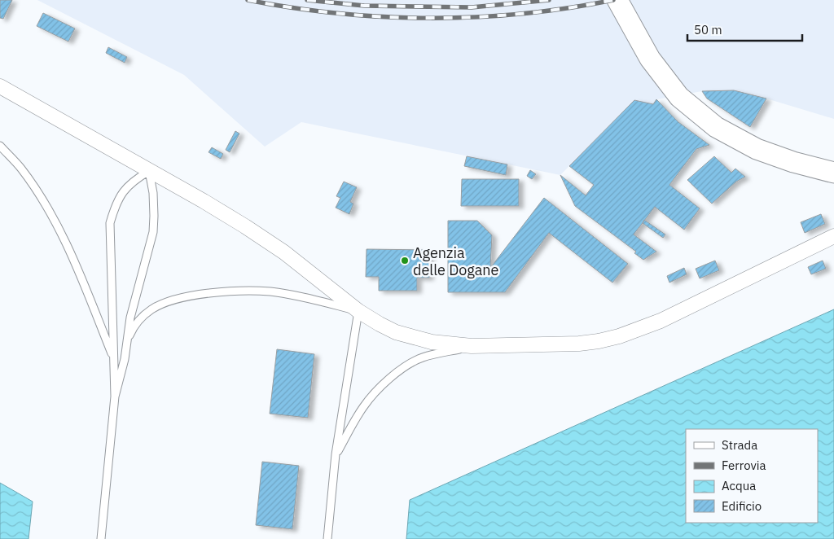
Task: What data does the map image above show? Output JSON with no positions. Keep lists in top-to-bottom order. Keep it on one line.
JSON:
{"places":["Agenzia delle Dogane"],"legend":["Strada","Ferrovia","Acqua","Edificio"],"scale_bar":"50 m"}
